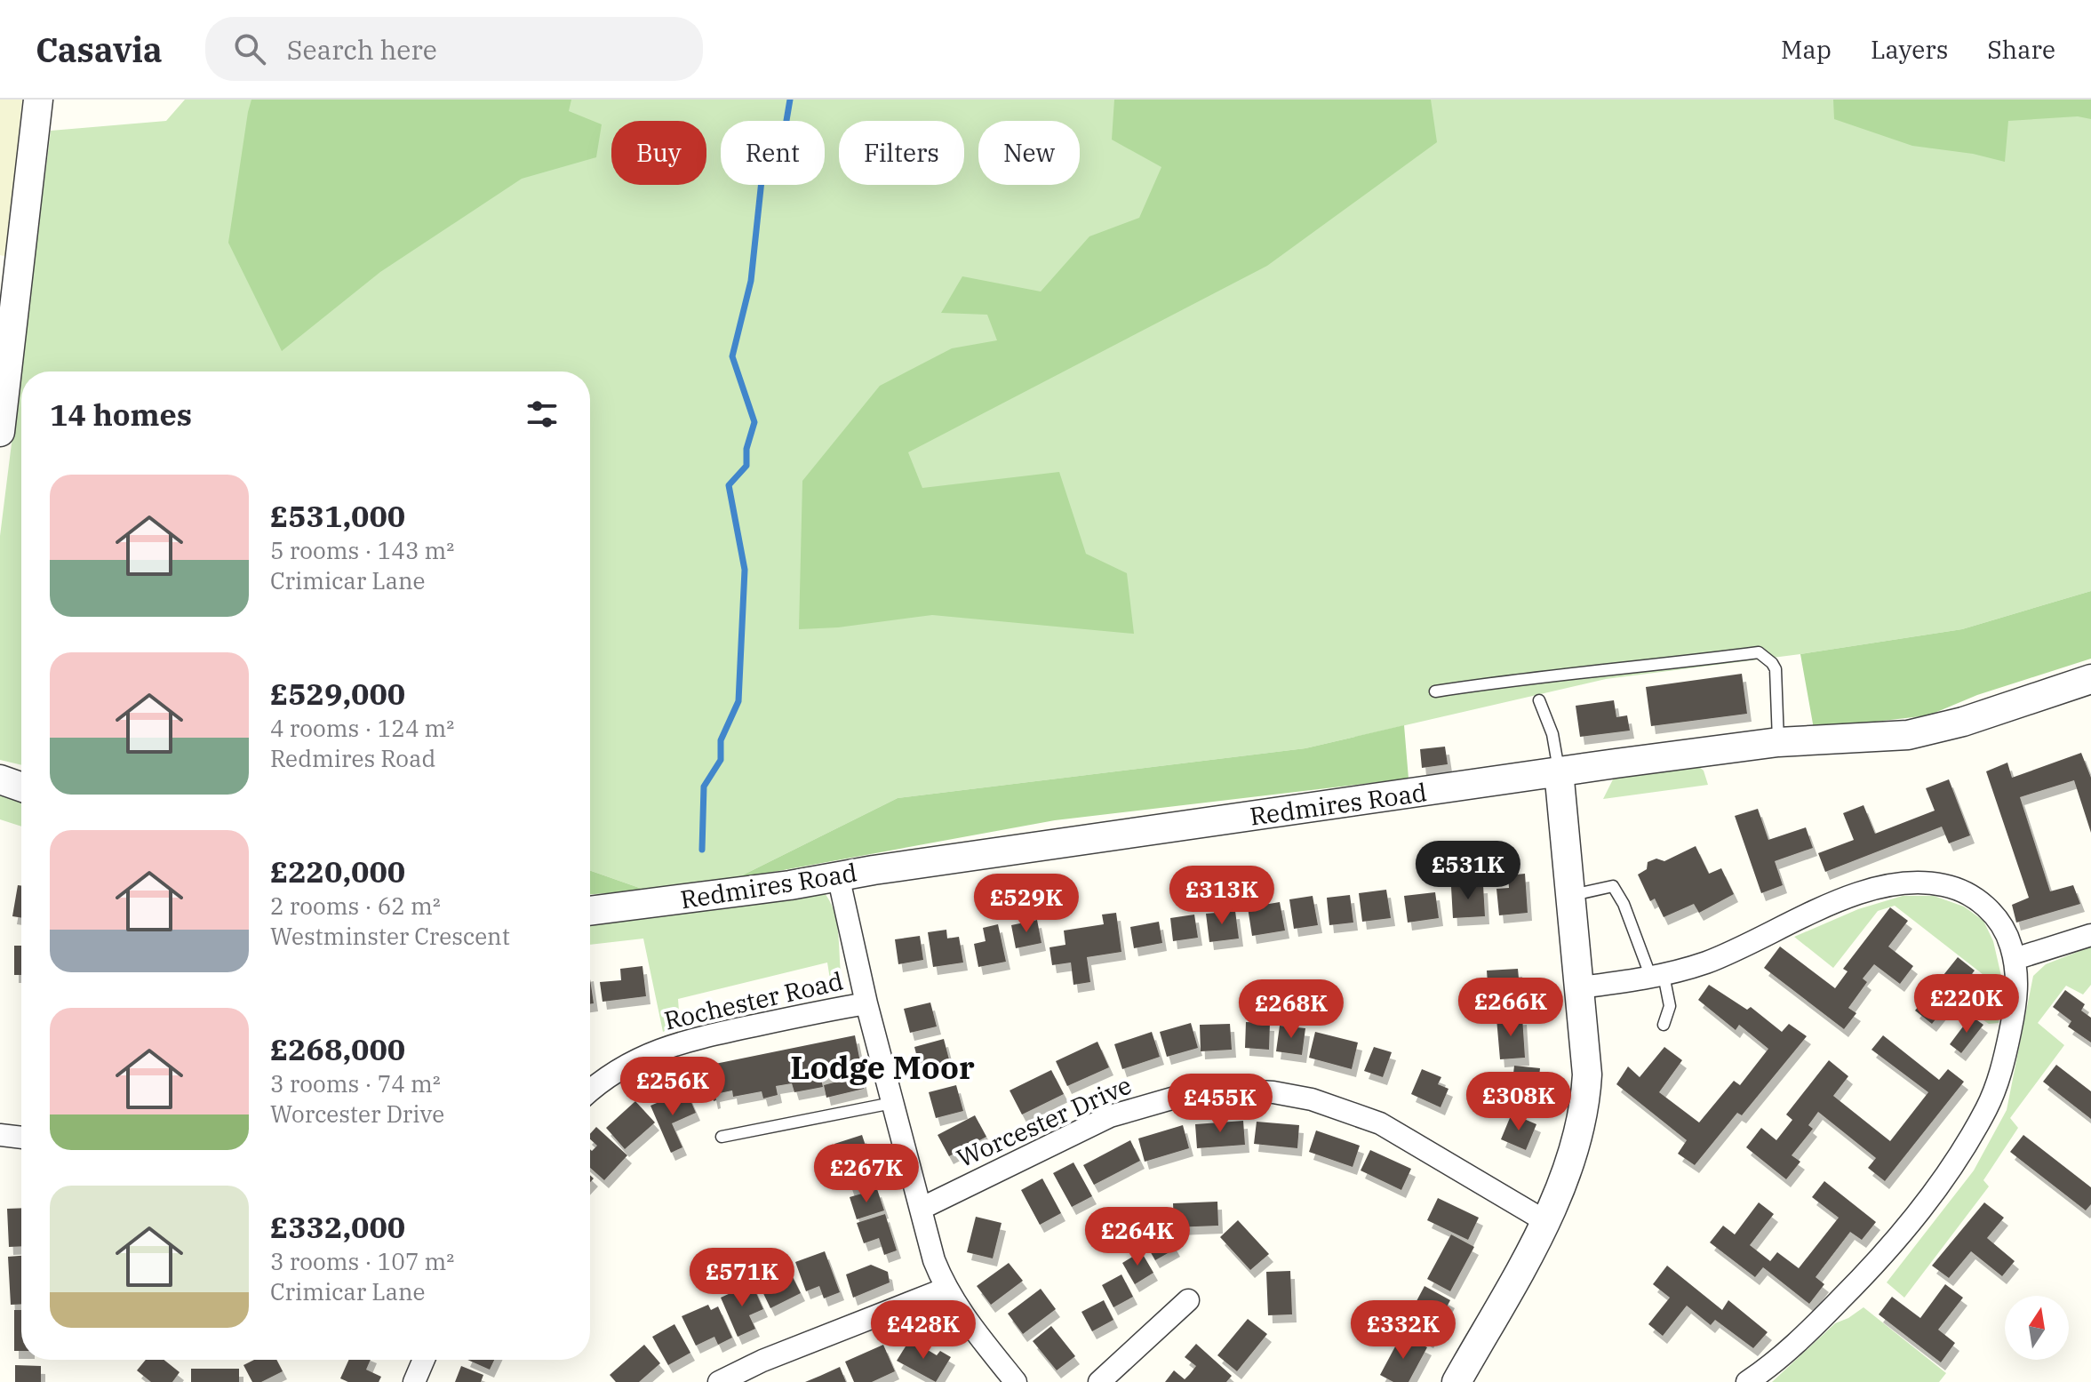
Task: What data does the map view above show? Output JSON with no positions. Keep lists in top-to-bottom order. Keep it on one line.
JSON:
{"streets":{"street":["Redmires Road","Rochester Road","Worcester Drive"]},"districts":["Lodge Moor"],"north":"top","page":{"header":"Casavia","search":"Search here","nav":["Map","Layers","Share"],"chip":["Buy","Rent","Filters","New"],"heading":"14 homes","list":[{"name":"£531,000","note":"5 rooms · 143 m² · Crimicar Lane"},{"name":"£529,000","note":"4 rooms · 124 m² · Redmires Road"},{"name":"£220,000","note":"2 rooms · 62 m² · Westminster Crescent"},{"name":"£268,000","note":"3 rooms · 74 m² · Worcester Drive"},{"name":"£332,000","note":"3 rooms · 107 m² · Crimicar Lane"}],"price":["£531K","£313K","£529K","£220K","£266K","£268K","£256K","£308K","£455K","£267K","£264K","£571K","£428K","£332K"]}}
